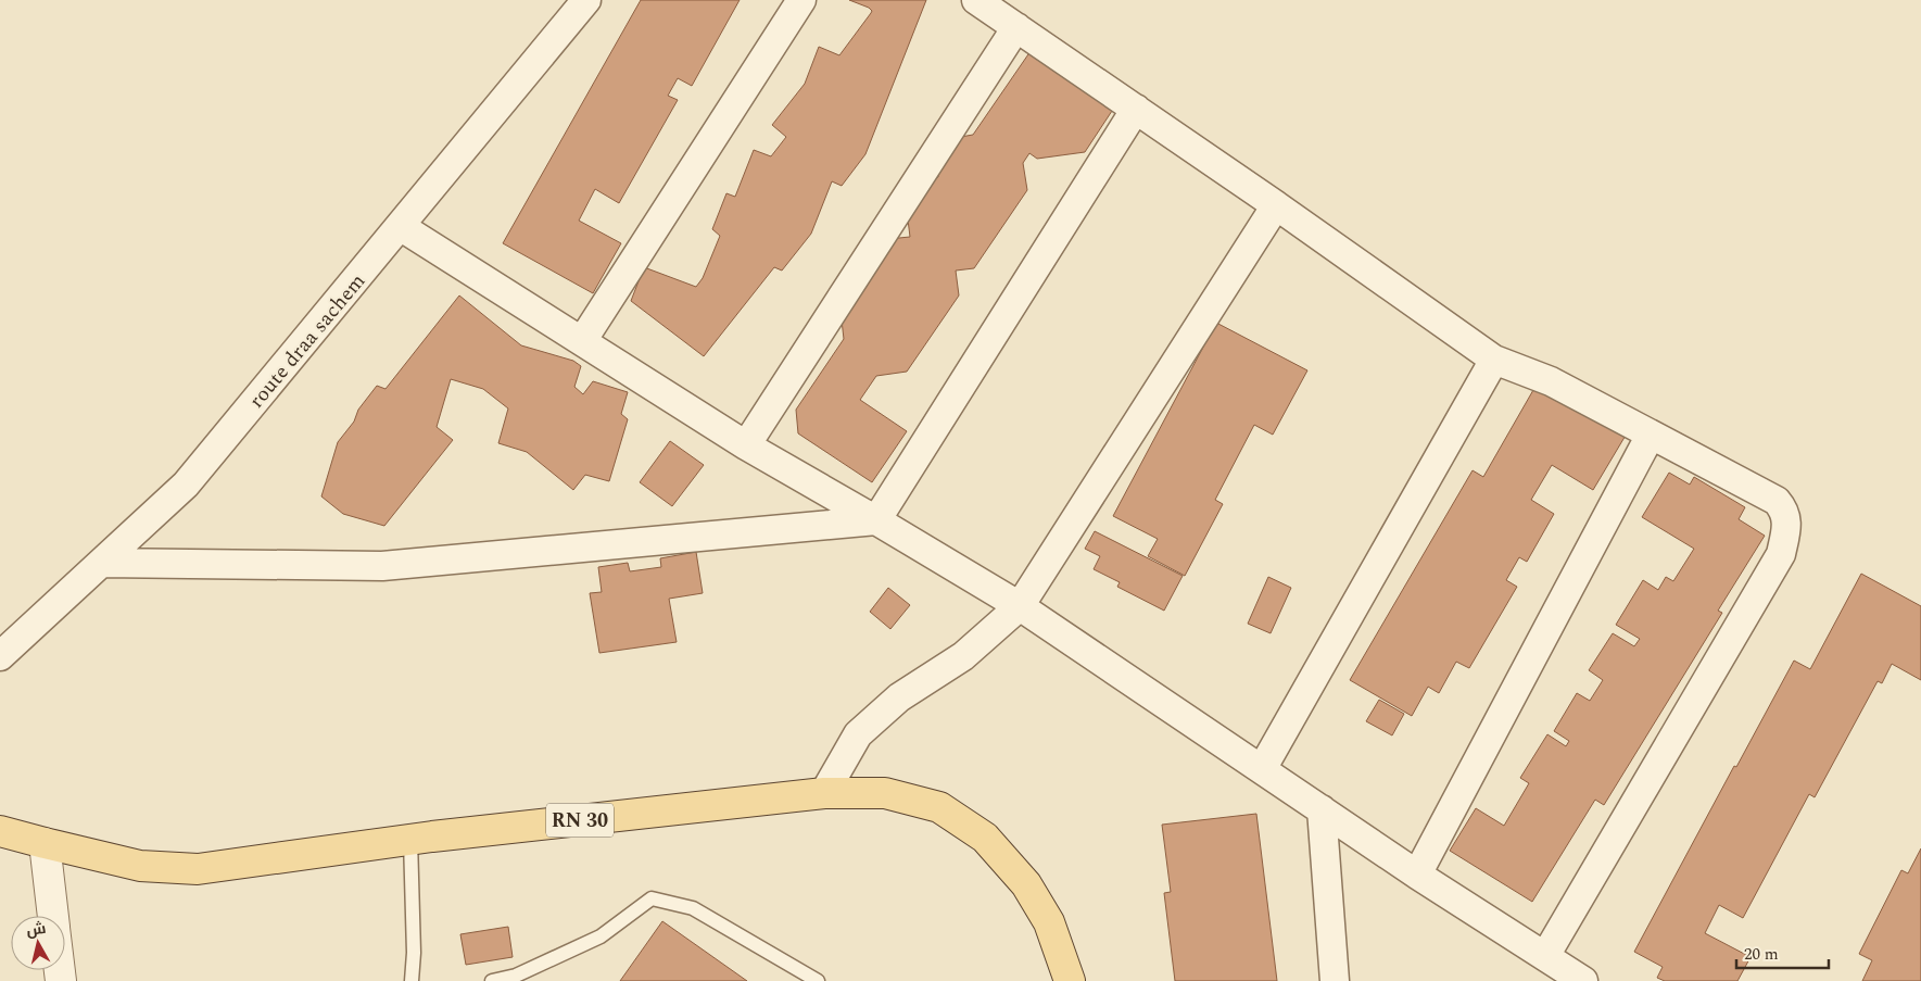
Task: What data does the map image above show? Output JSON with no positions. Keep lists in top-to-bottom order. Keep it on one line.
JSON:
{"streets":{"main road":["RN 30"],"street":["route draa sachem"]},"scale_bar":"20 m","north":"top"}
